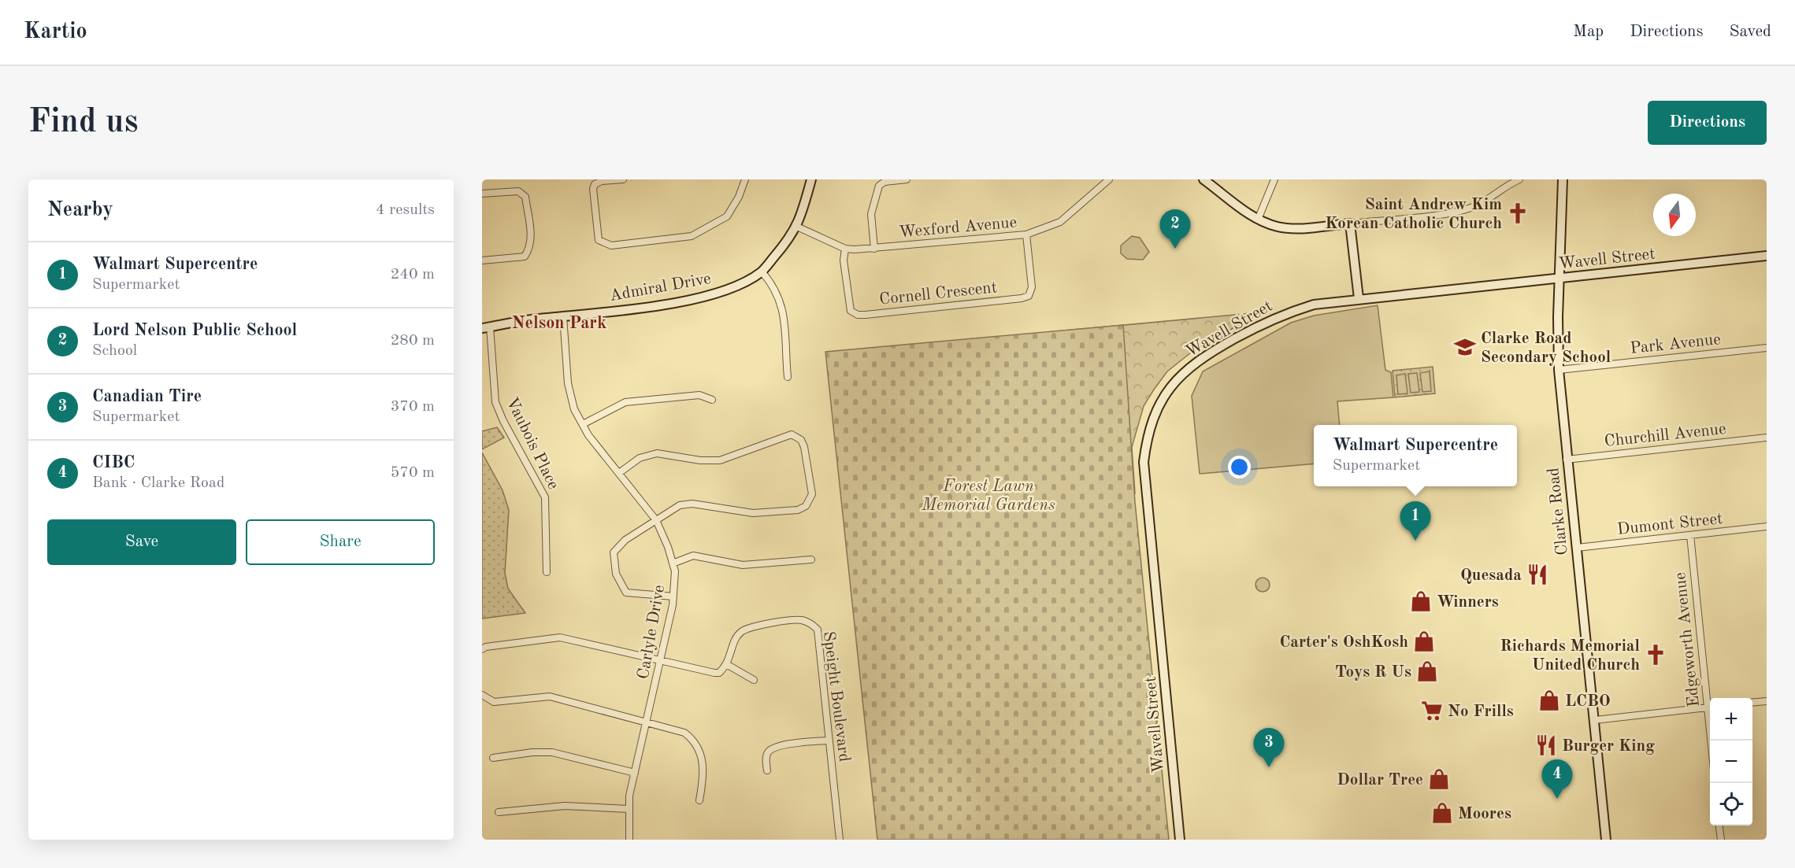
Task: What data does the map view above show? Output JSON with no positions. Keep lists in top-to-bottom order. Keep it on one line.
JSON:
{"streets":{"street":["Wexford Avenue","Wavell Street","Admiral Drive","Cornell Crescent","Park Avenue","Churchill Avenue","Vaubois Place","Clarke Road","Dumont Street","Carlyle Drive","Edgeworth Avenue","Speight Boulevard"]},"crossings":[["Wexford Avenue","Admiral Drive"],["Wexford Avenue","Cornell Crescent"],["Wavell Street","Clarke Road"],["Admiral Drive","Vaubois Place"],["Admiral Drive","Carlyle Drive"],["Park Avenue","Clarke Road"],["Churchill Avenue","Clarke Road"],["Clarke Road","Dumont Street"],["Dumont Street","Edgeworth Avenue"]],"districts":["Nelson Park"],"parks":["Forest Lawn Memorial Gardens"],"places":{"church":["Saint Andrew Kim Korean Catholic Church","Richards Memorial United Church"],"school or university":["Clarke Road Secondary School"],"restaurant":["Quesada","Burger King"],"shop":["Winners","Carter's OshKosh","Toys R Us","LCBO","Dollar Tree","Moores"],"supermarket":["No Frills"]},"north":"bottom","page":{"header":"Kartio","nav":["Map","Directions","Saved"],"buttons":["Directions",["Save","Share"]],"title":"Find us","heading":["Nearby","4 results"],"pins":["2","1","3","4"],"list":[{"mark":"1","name":"Walmart Supercentre","note":"Supermarket","value":"240 m"},{"mark":"2","name":"Lord Nelson Public School","note":"School","value":"280 m"},{"mark":"3","name":"Canadian Tire","note":"Supermarket","value":"370 m"},{"mark":"4","name":"CIBC","note":"Bank · Clarke Road","value":"570 m"}],"popup":["Walmart Supercentre","Supermarket"],"map_buttons":["+","−"]}}
